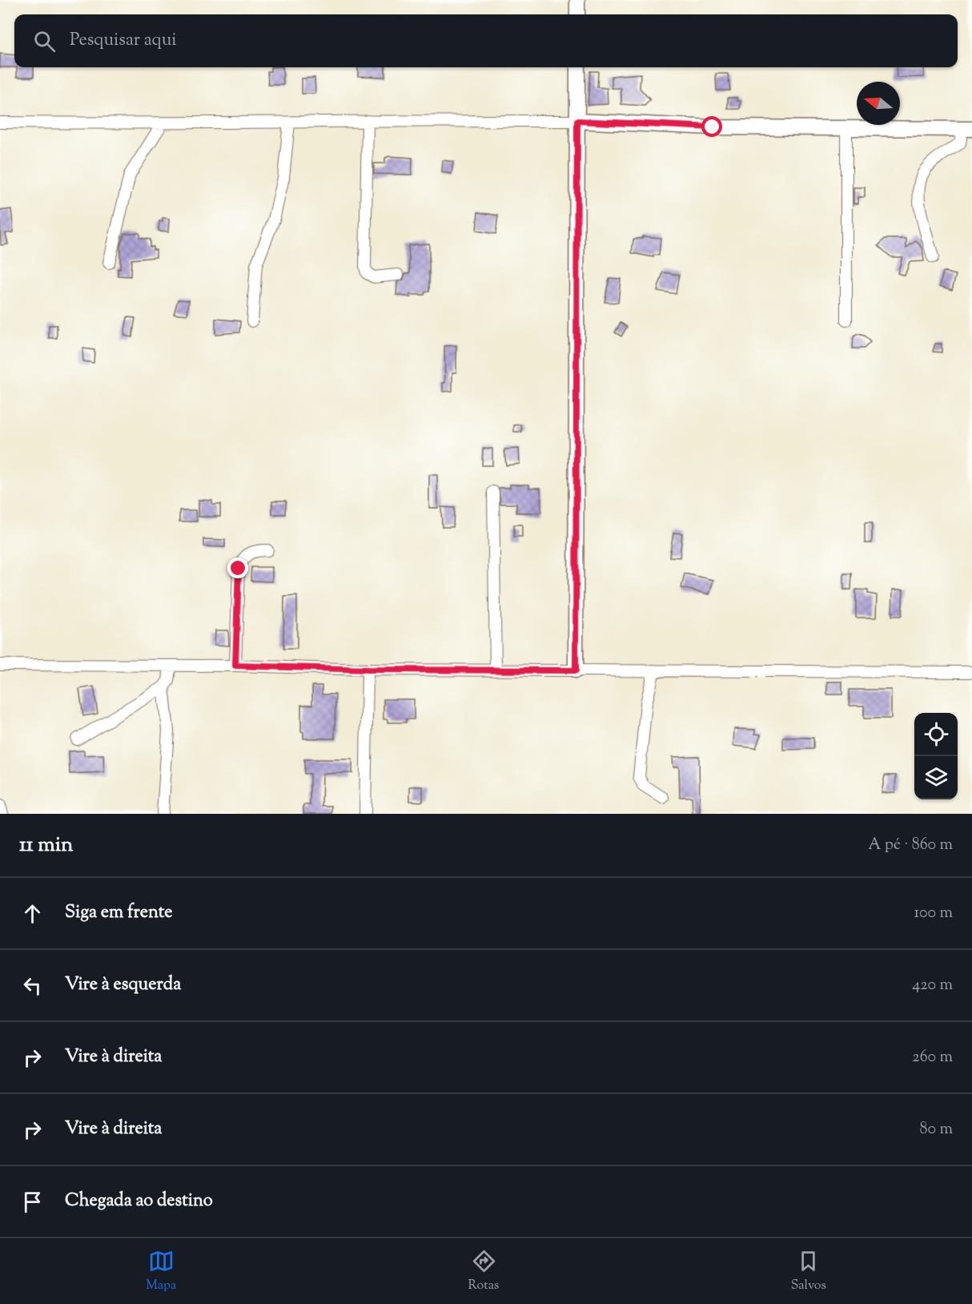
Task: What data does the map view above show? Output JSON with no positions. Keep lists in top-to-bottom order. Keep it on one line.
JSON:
{"north":"left","page":{"search":"Pesquisar aqui","heading":["11 min","A pé · 860 m"],"list":[["Siga em frente","100 m"],["Vire à esquerda","420 m"],["Vire à direita","260 m"],["Vire à direita","80 m"],"Chegada ao destino"],"nav":["Mapa","Rotas","Salvos"]}}
